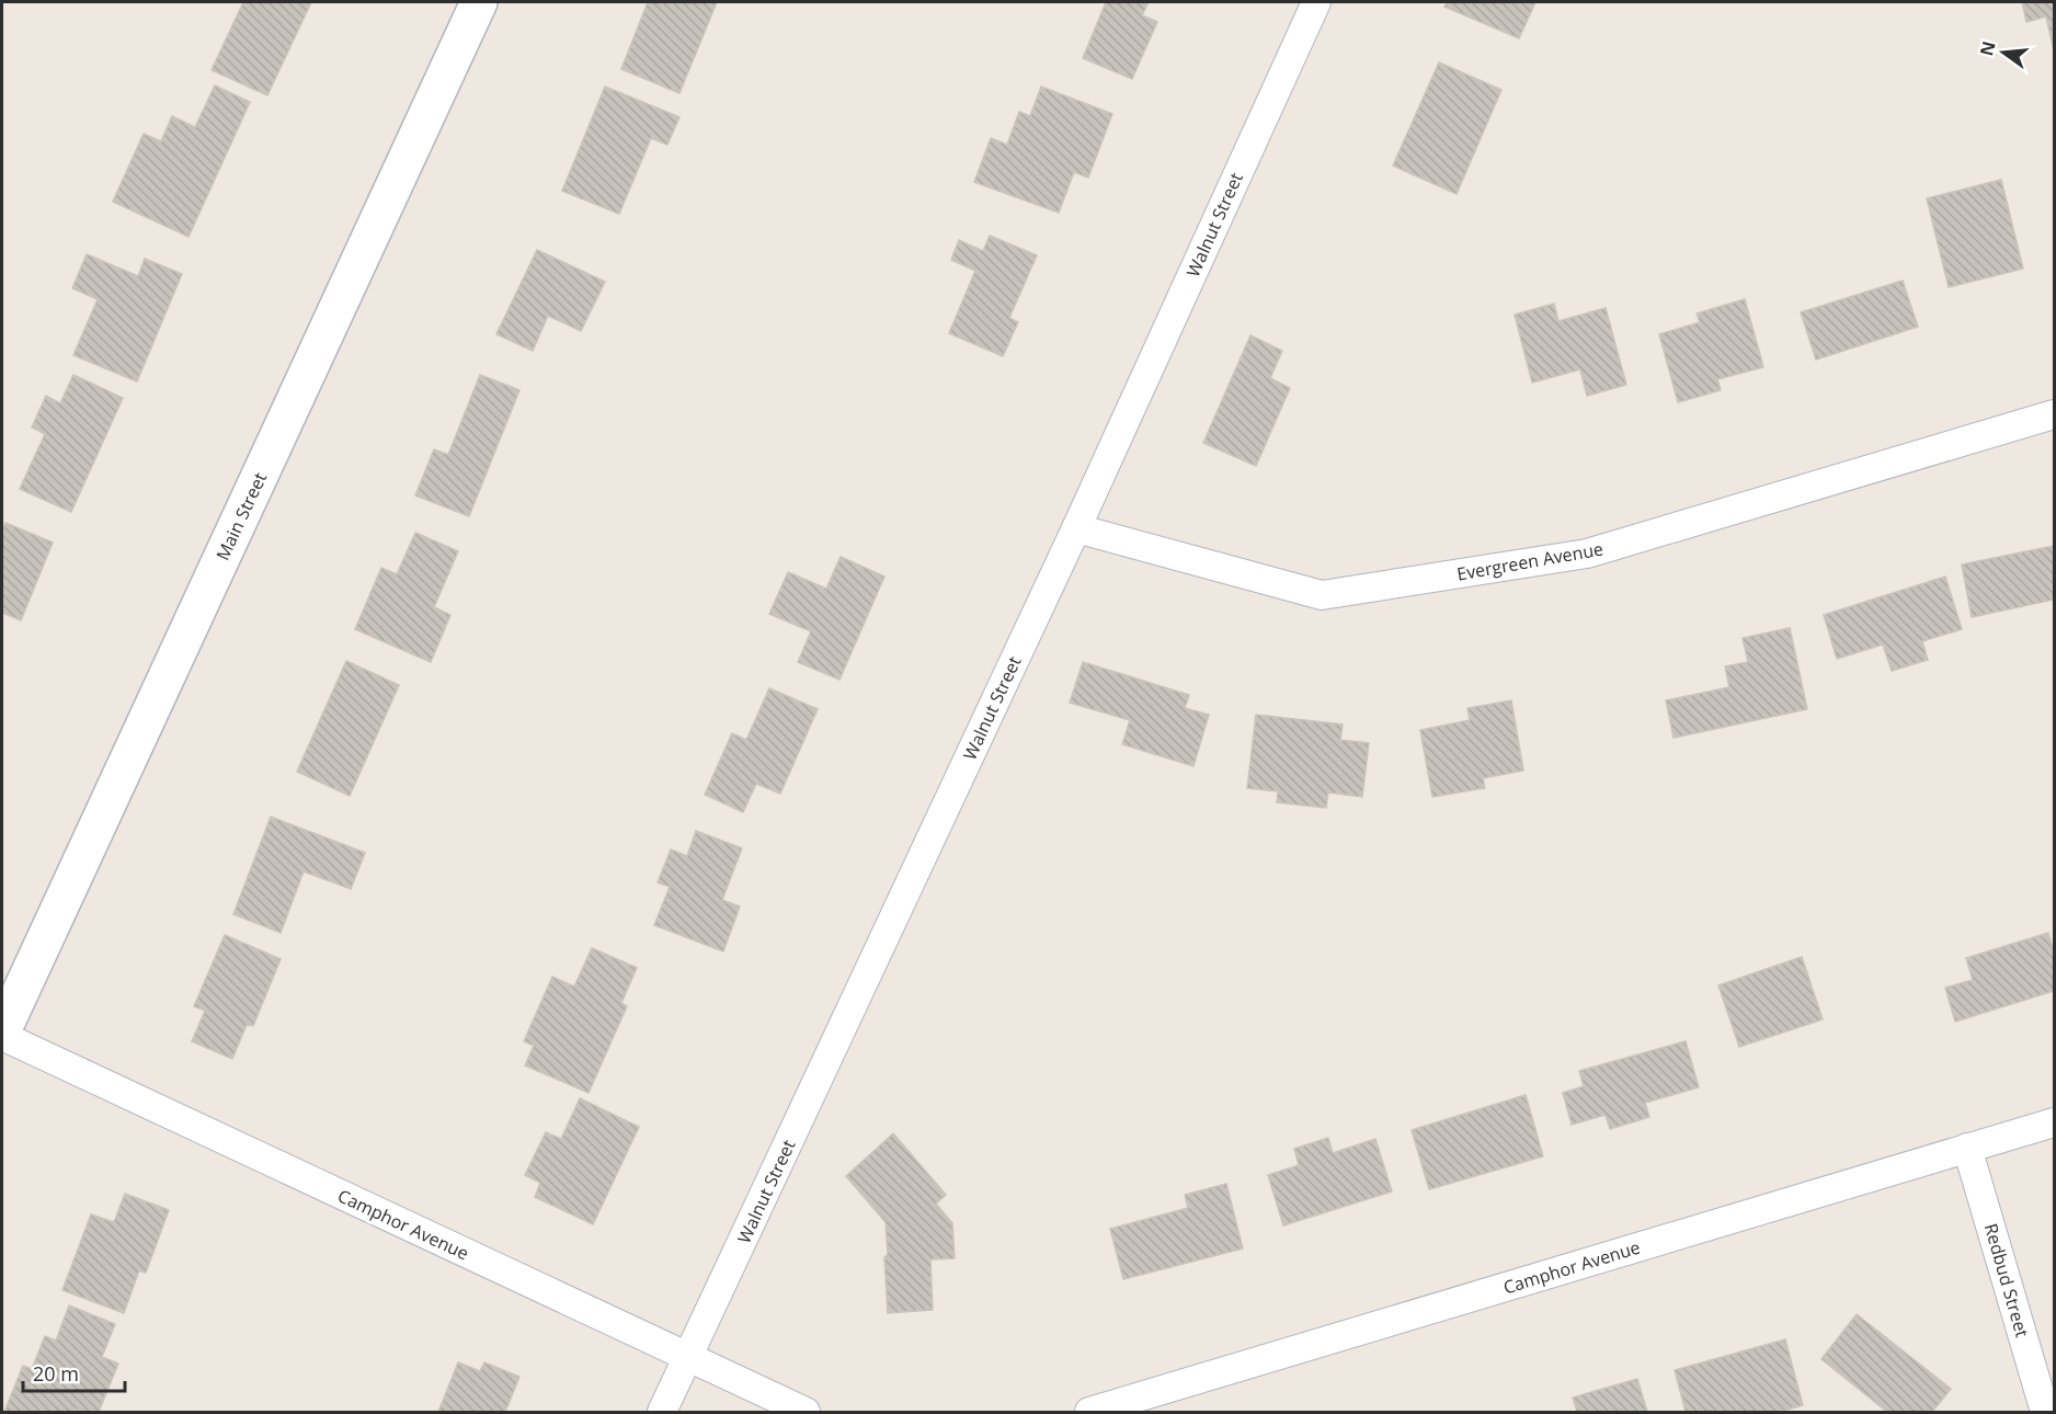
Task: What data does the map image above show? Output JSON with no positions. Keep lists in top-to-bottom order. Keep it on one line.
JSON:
{"streets":{"main road":["Main Street"],"street":["Walnut Street","Evergreen Avenue","Camphor Avenue","Redbud Street"]},"crossings":[["Walnut Street","Evergreen Avenue"],["Walnut Street","Camphor Avenue"],["Camphor Avenue","Redbud Street"]],"scale_bar":"20 m","north":"left"}
